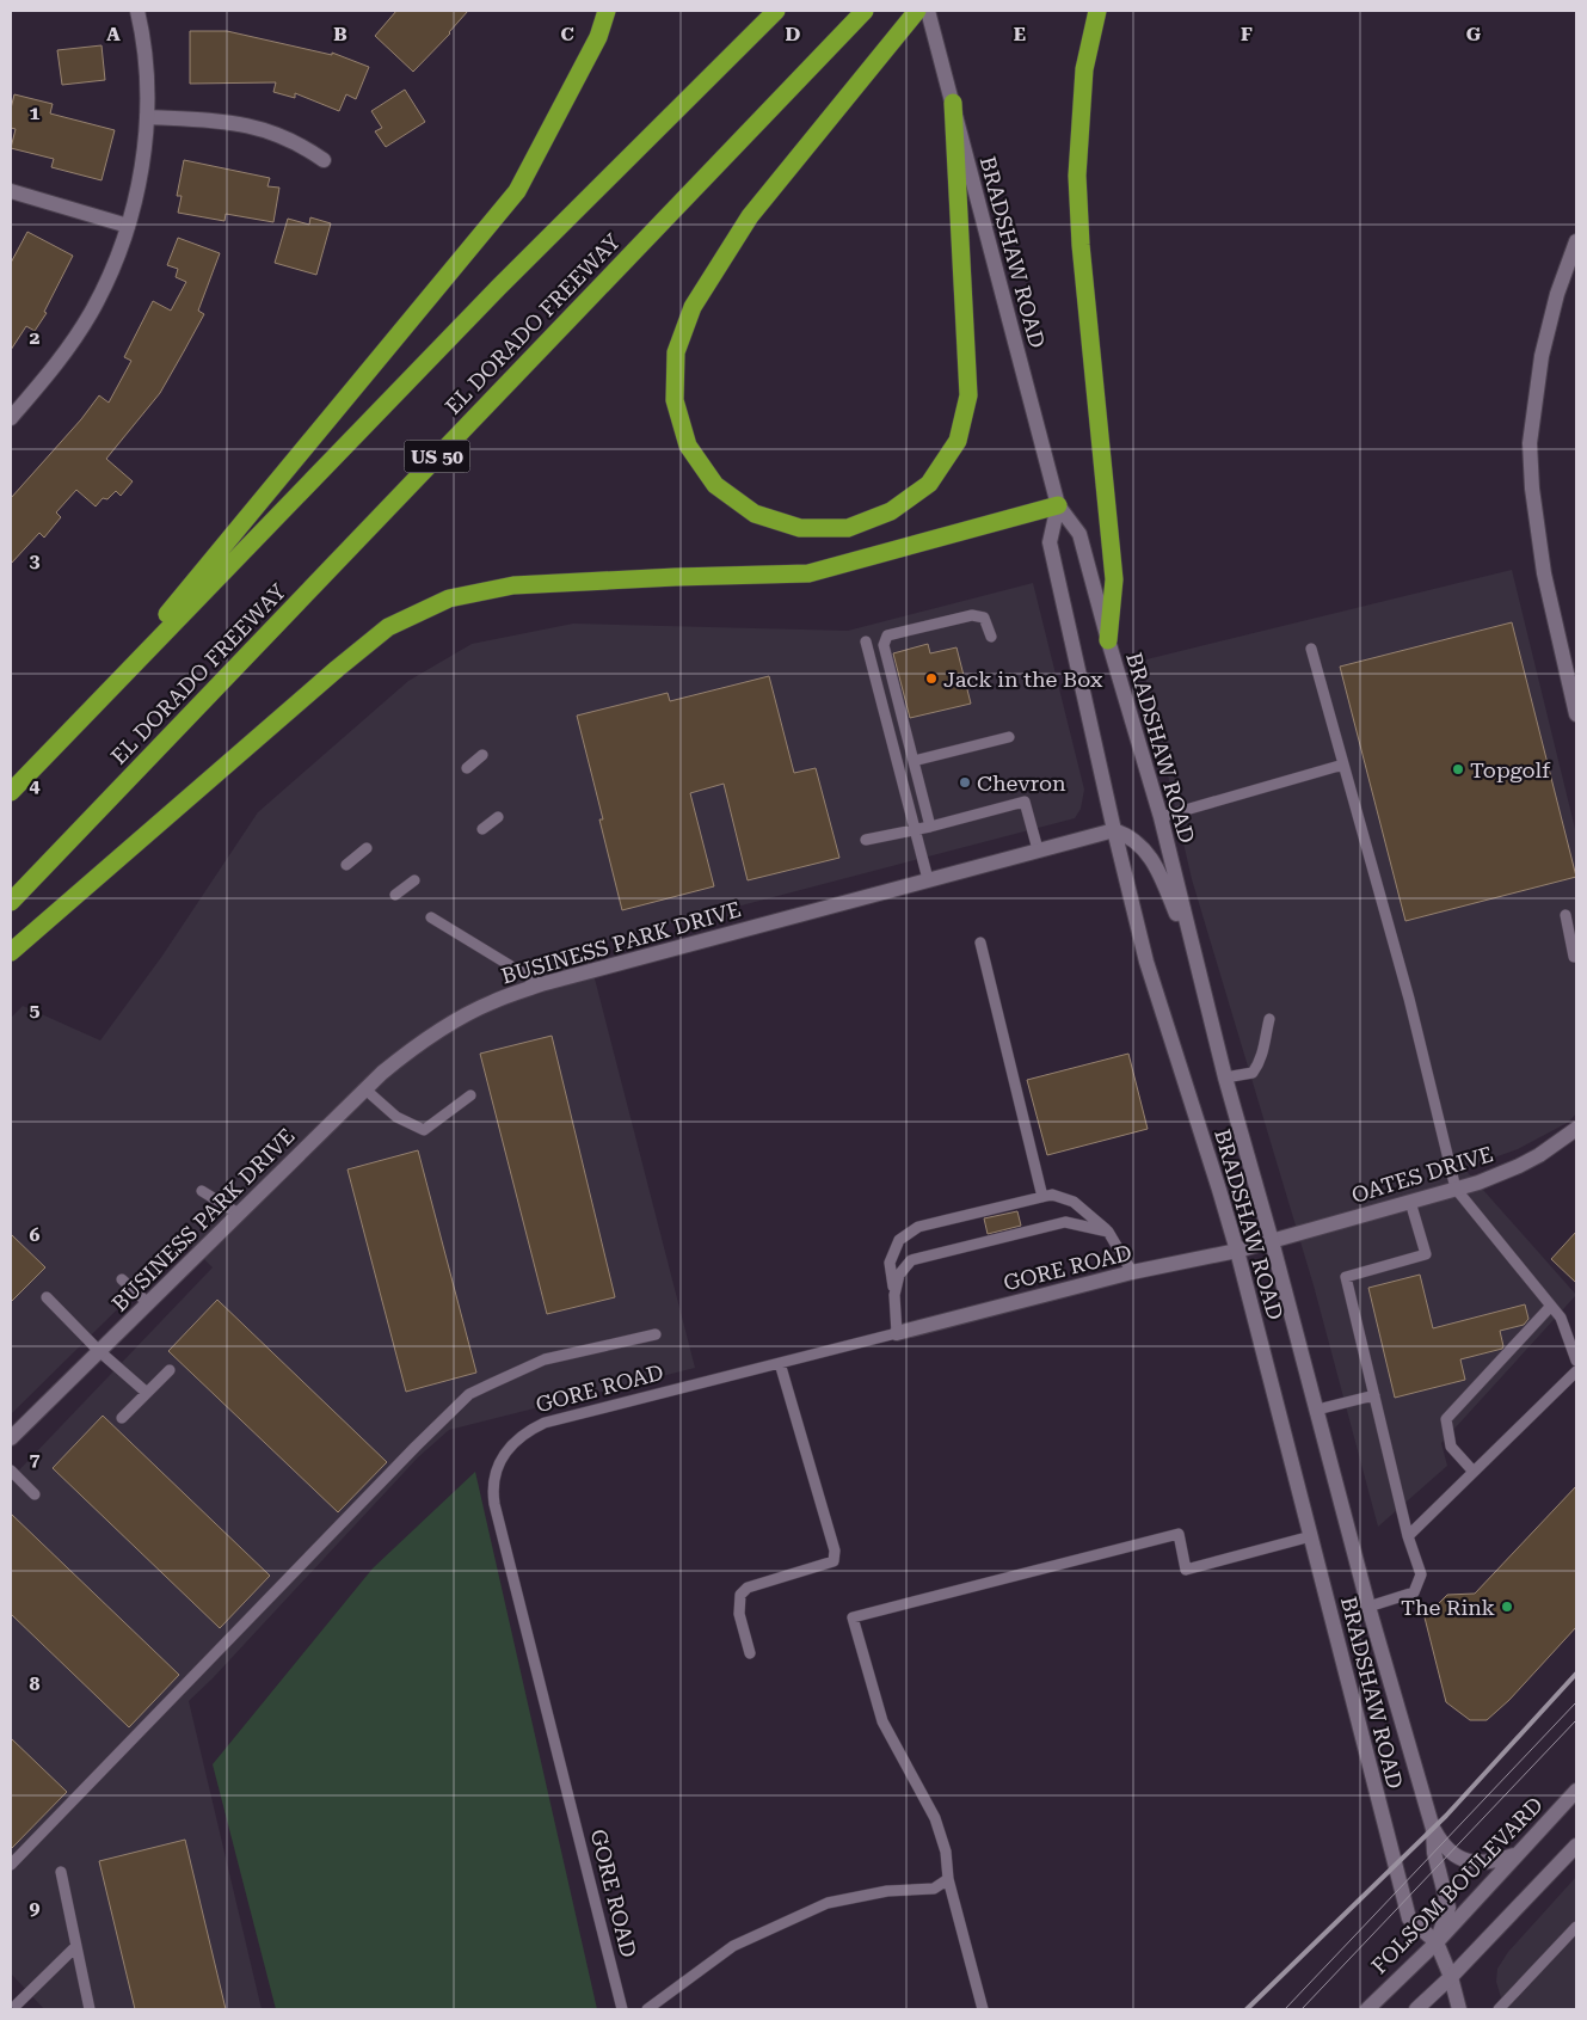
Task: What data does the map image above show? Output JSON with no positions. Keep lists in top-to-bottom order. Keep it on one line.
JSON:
{"streets":{"highway":["EL DORADO FREEWAY","US 50"],"main road":["BRADSHAW ROAD","BUSINESS PARK DRIVE","OATES DRIVE","GORE ROAD","FOLSOM BOULEVARD"]},"crossings":[["BRADSHAW ROAD","BUSINESS PARK DRIVE"],["BRADSHAW ROAD","OATES DRIVE"],["BRADSHAW ROAD","GORE ROAD"],["BRADSHAW ROAD","FOLSOM BOULEVARD"],["OATES DRIVE","GORE ROAD"]],"places":["Jack in the Box","Topgolf","Chevron","The Rink"],"grid":{"columns":["A","B","C","D","E","F","G"],"rows":["1","2","3","4","5","6","7","8","9"]}}
